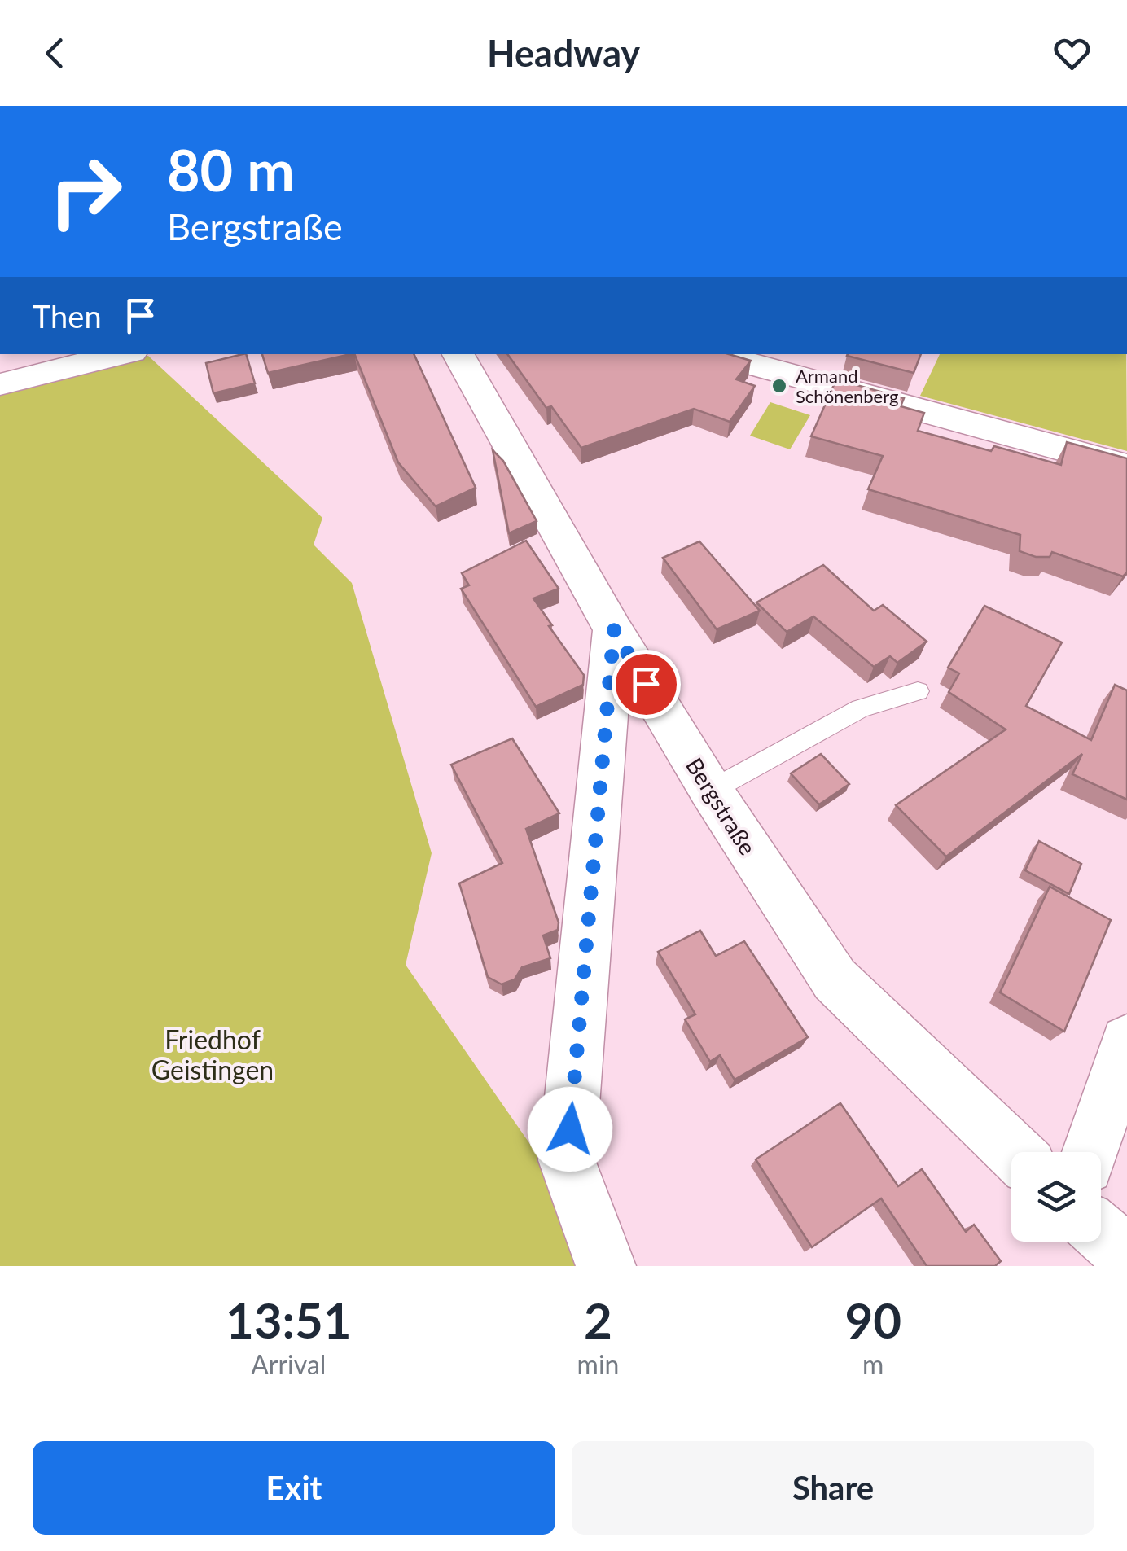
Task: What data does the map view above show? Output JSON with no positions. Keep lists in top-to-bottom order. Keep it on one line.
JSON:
{"streets":{"street":["Bergstraße"]},"parks":["Friedhof Geistingen"],"places":["Armand Schönenberg"],"page":{"header":"Headway","turn":["80 m","Bergstraße"],"then":"Then","eta":["13:51","Arrival","2","min","90","m"],"buttons":["Exit","Share"]}}
